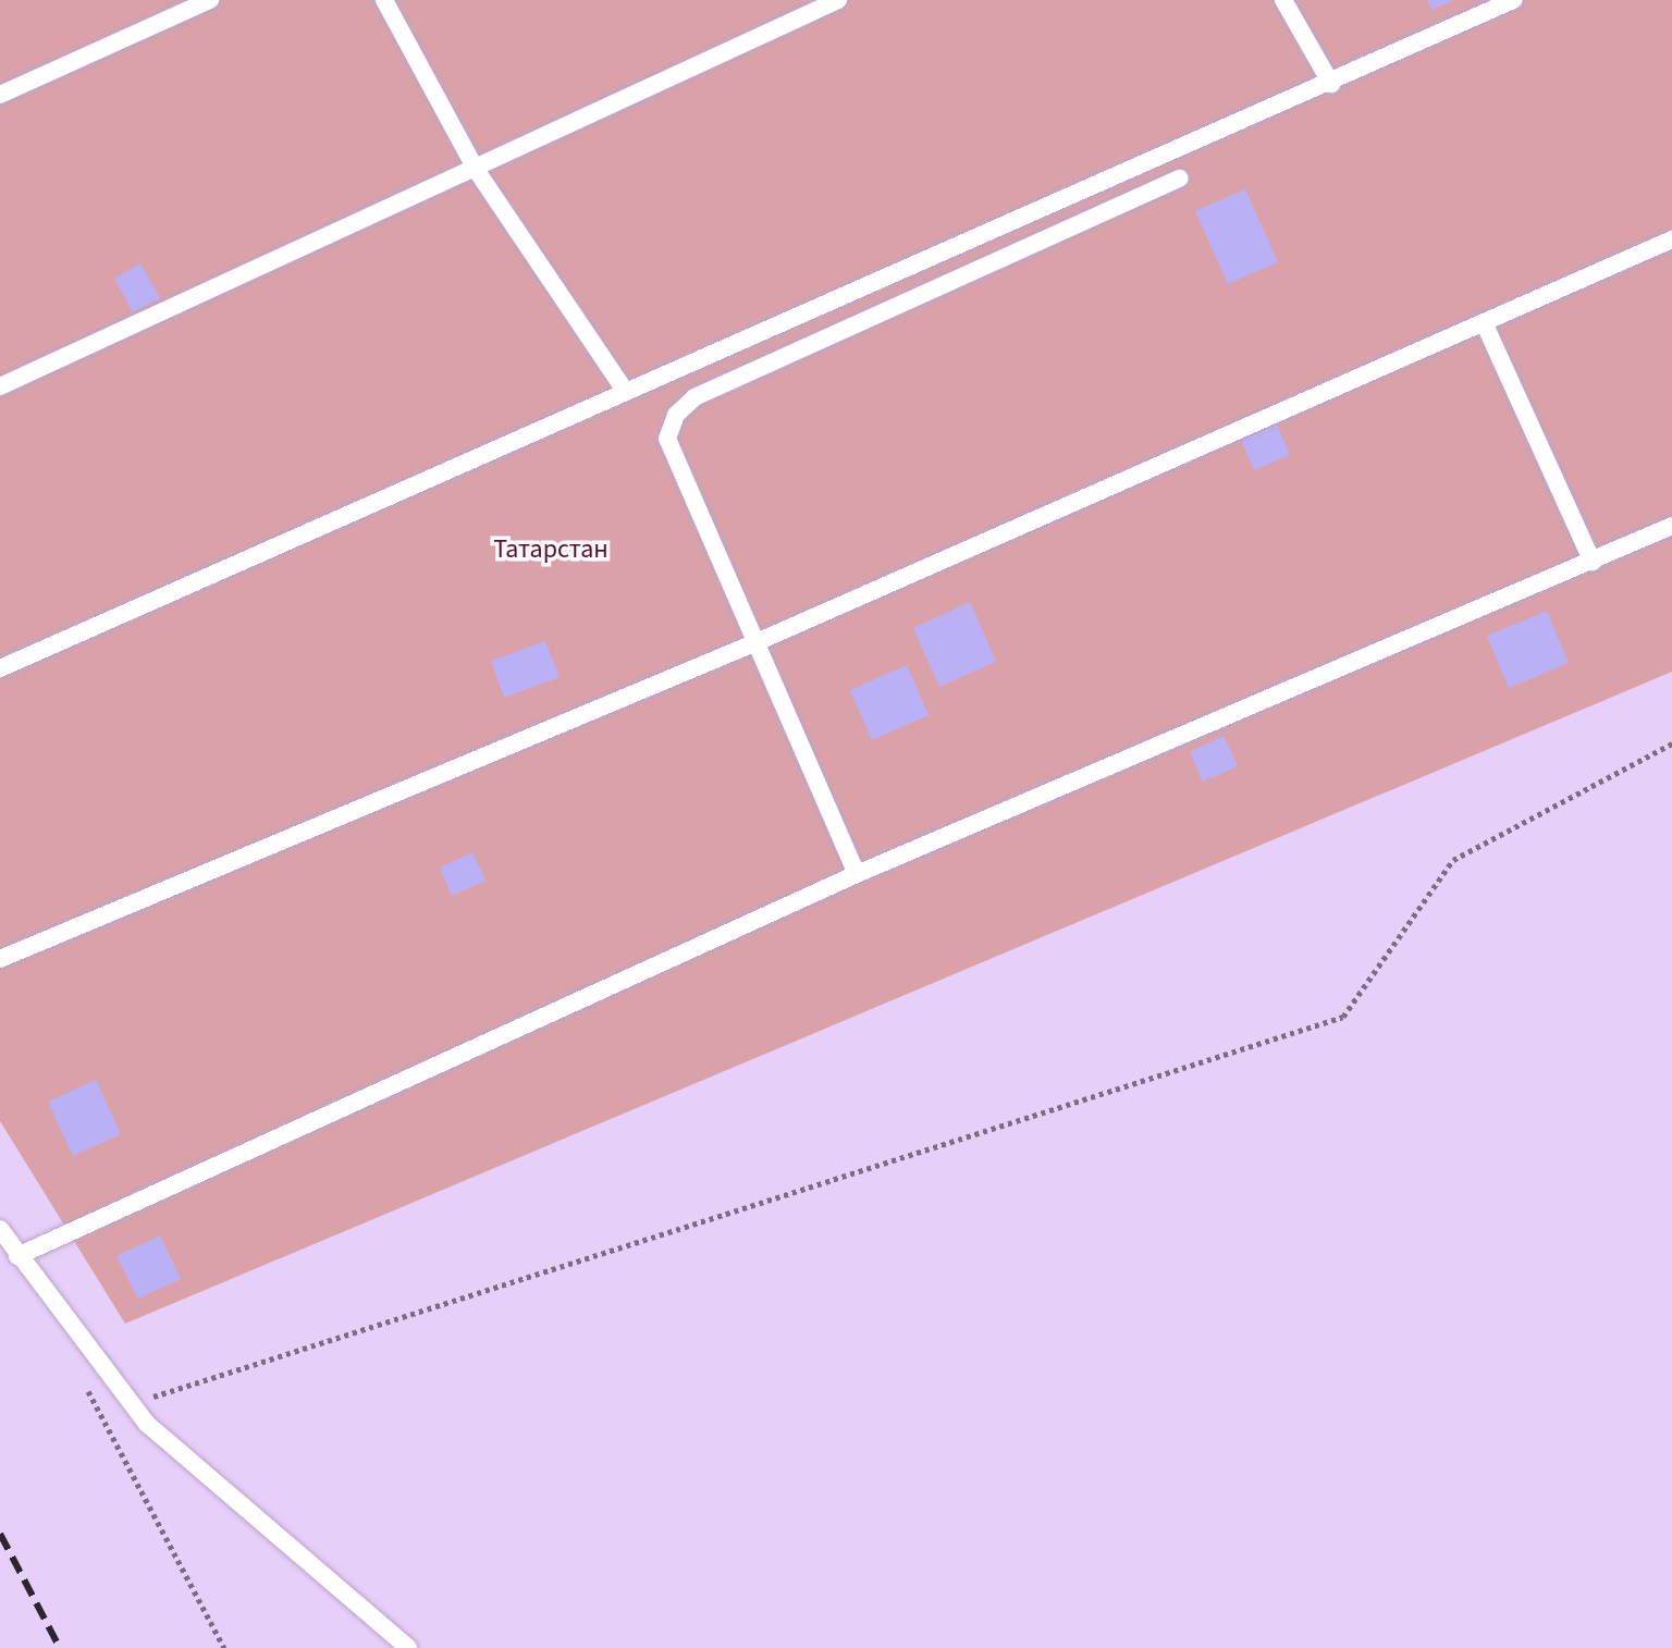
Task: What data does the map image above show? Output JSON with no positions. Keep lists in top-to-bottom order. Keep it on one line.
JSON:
{"parks":["Татарстан"]}
